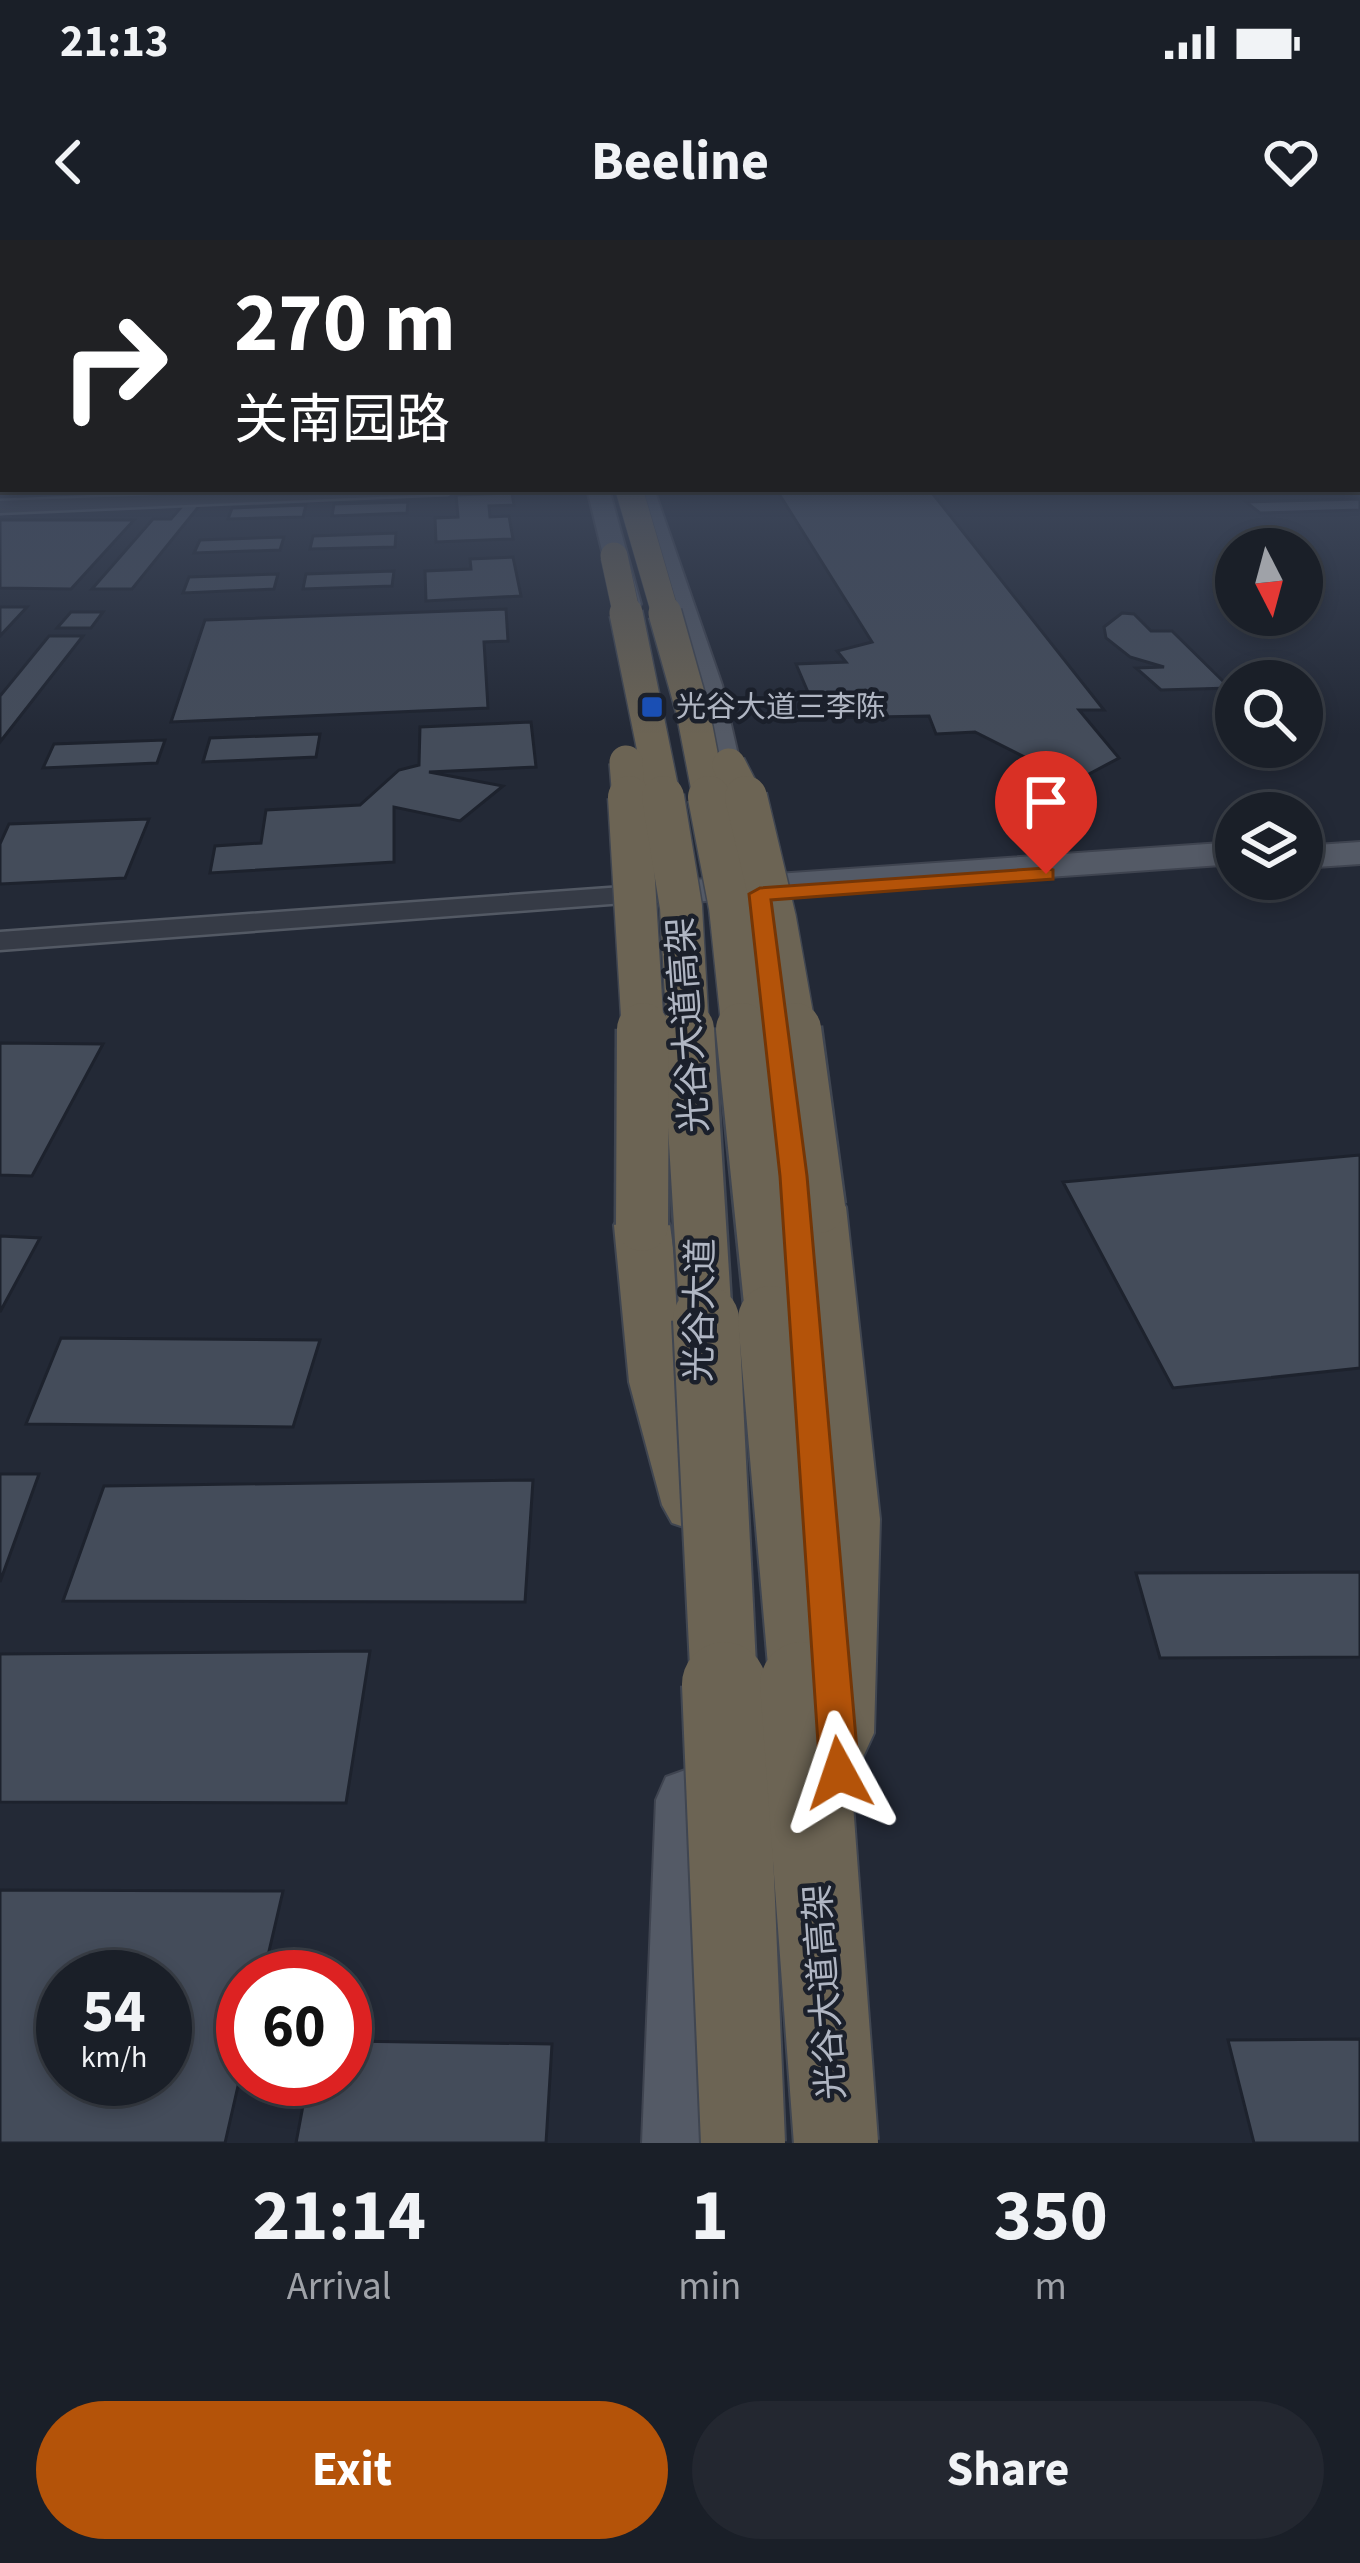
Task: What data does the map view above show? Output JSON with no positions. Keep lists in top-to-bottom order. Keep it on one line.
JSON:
{"streets":{"highway":["光谷大道高架"],"main road":["光谷大道"]},"places":{"transit":["光谷大道三李陈"]},"north":"bottom","page":{"status":"21:13","header":"Beeline","turn":["270 m","关南园路"],"speed":"54 km/h","limit":"60","eta":["21:14","Arrival","1","min","350","m"],"buttons":["Exit","Share"]}}
